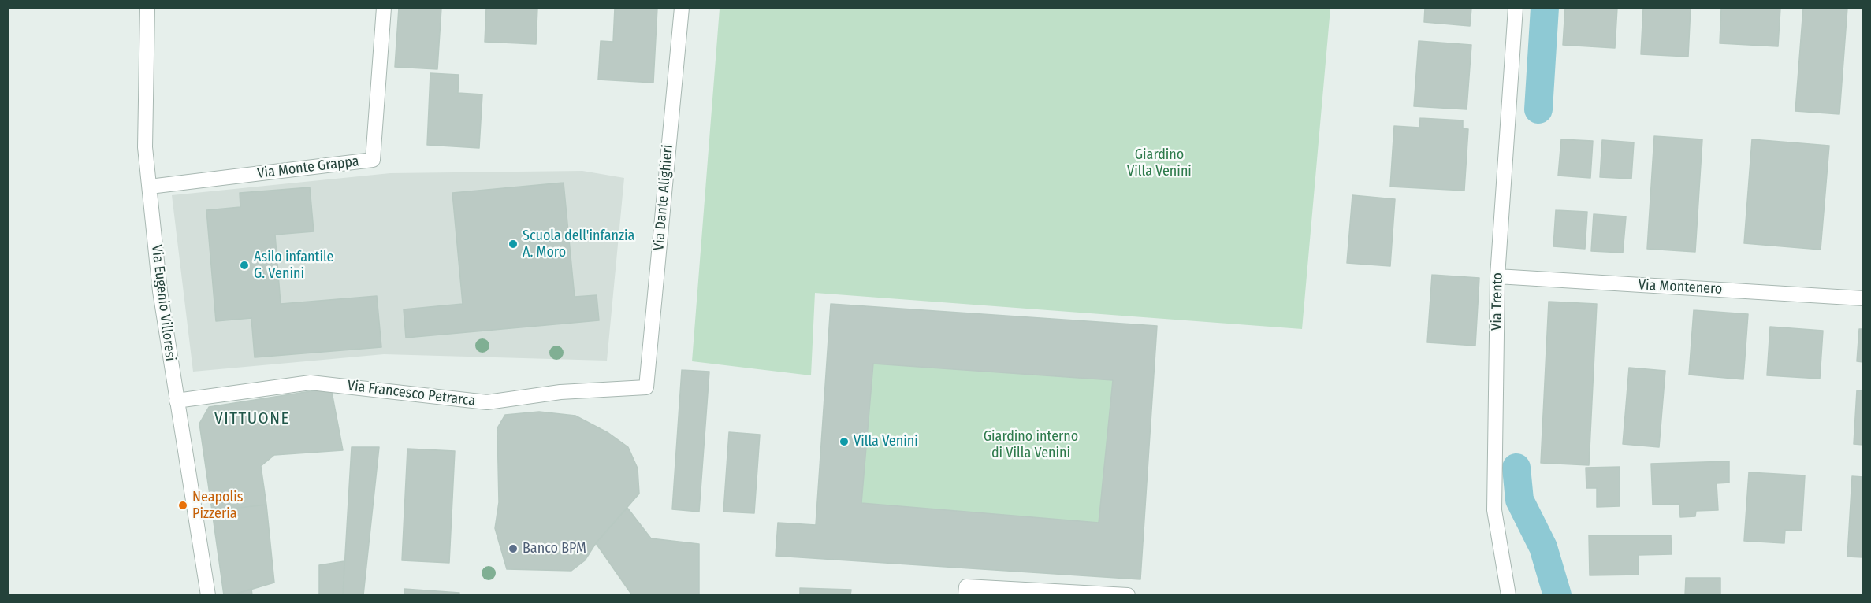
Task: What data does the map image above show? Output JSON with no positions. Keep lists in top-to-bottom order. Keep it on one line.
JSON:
{"streets":{"street":["Via Monte Grappa","Via Dante Alighieri","Via Montenero","Via Trento","Via Eugenio Villoresi","Via Francesco Petrarca"]},"crossings":[["Via Monte Grappa","Via Eugenio Villoresi"],["Via Dante Alighieri","Via Francesco Petrarca"],["Via Montenero","Via Trento"],["Via Eugenio Villoresi","Via Francesco Petrarca"]],"districts":["VITTUONE"],"parks":["Giardino Villa Venini","Giardino interno di Villa Venini"],"places":["Scuola dell'infanzia A. Moro","Asilo infantile G. Venini","Villa Venini","Neapolis Pizzeria","Banco BPM"]}
